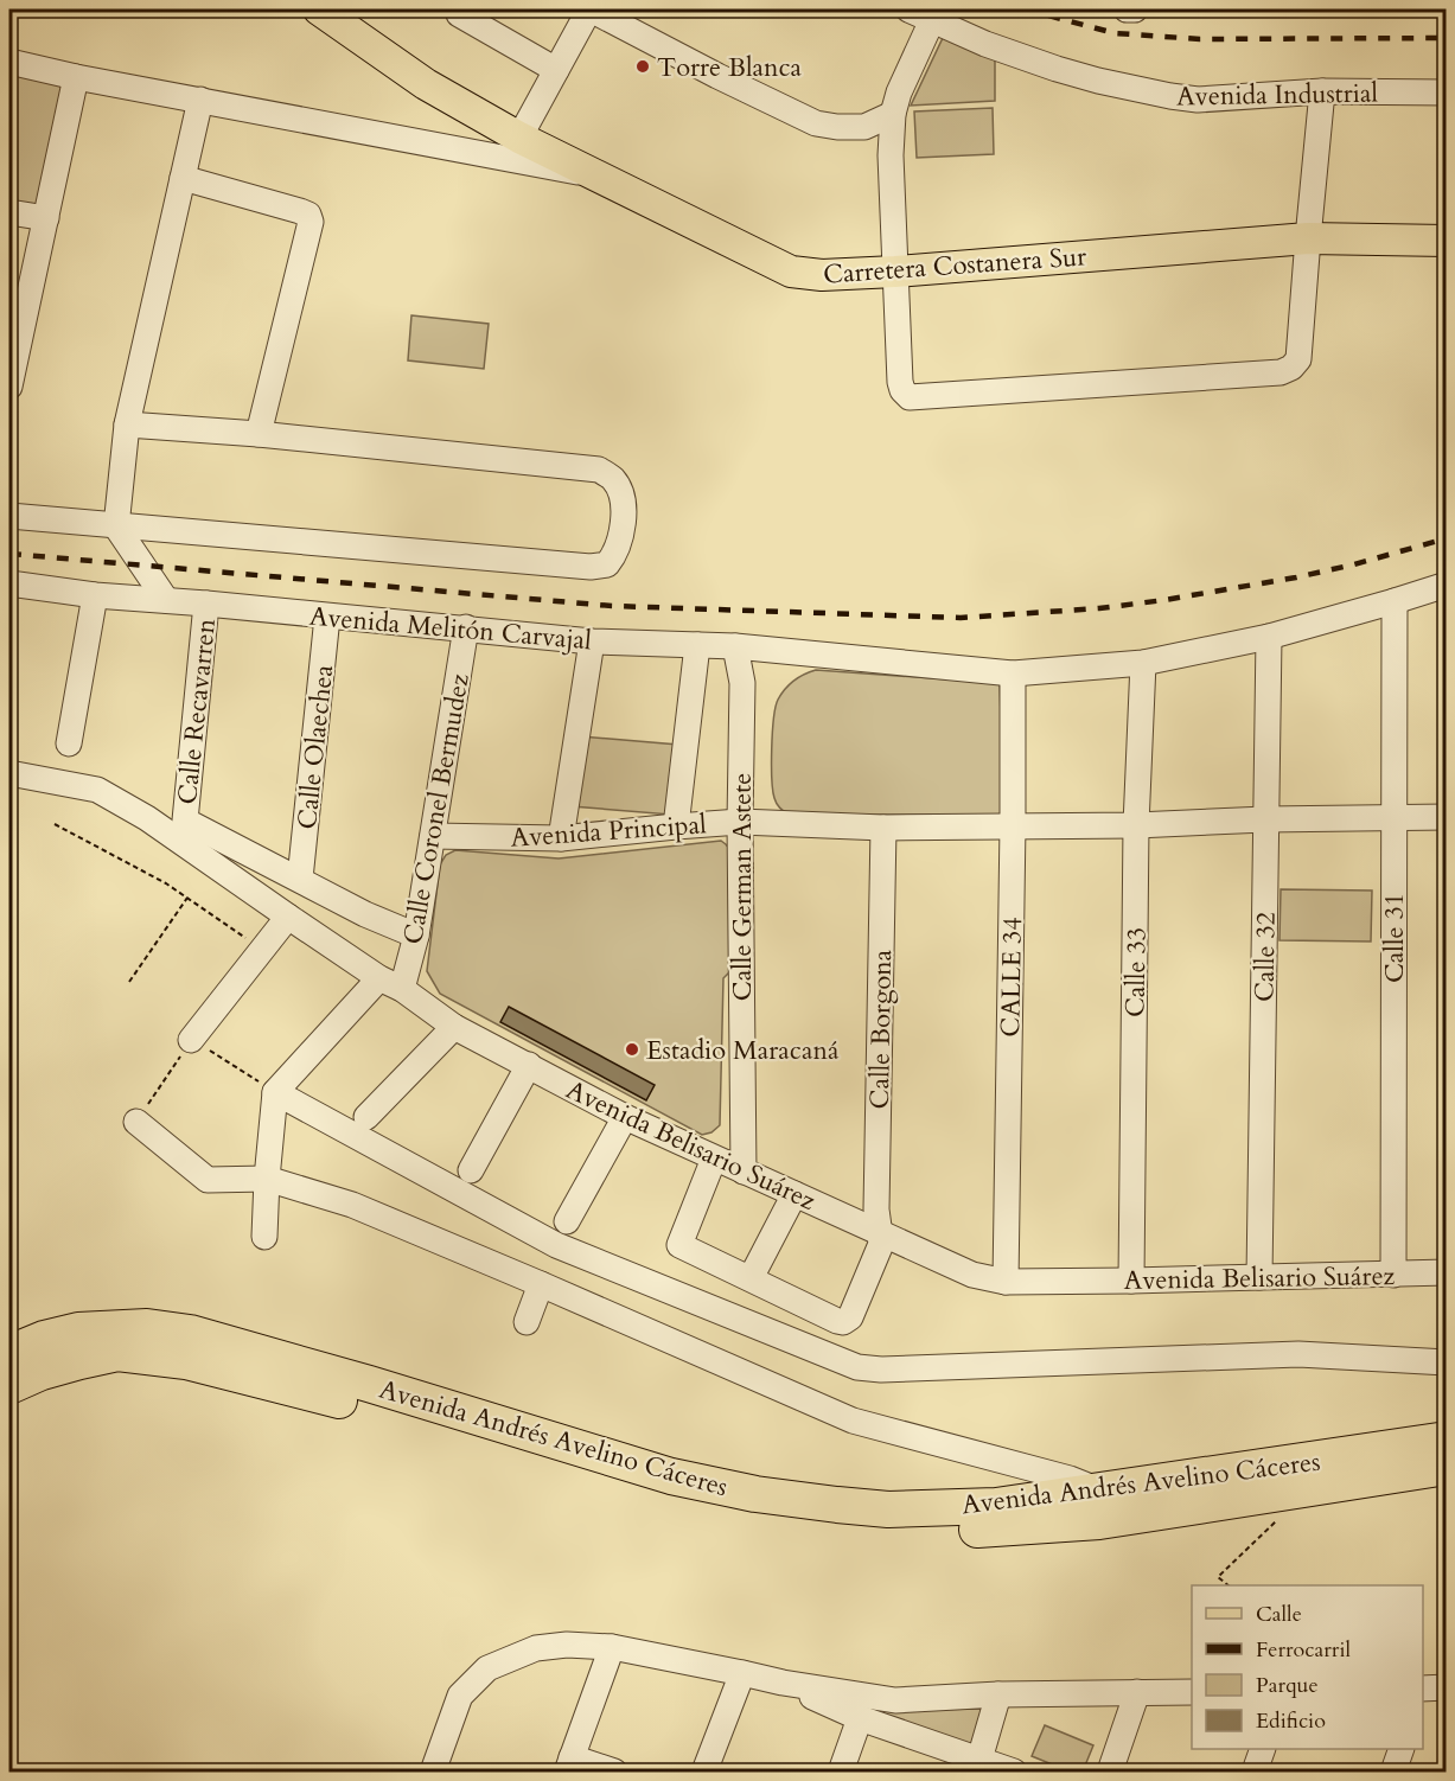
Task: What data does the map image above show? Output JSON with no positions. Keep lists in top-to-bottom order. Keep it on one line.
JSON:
{"streets":{"highway":["Avenida Andrés Avelino Cáceres"],"main road":["Carretera Costanera Sur"],"street":["Avenida Industrial","Avenida Melitón Carvajal","Calle Recavarren","Calle Olaechea","Calle Coronel Bermudez","Avenida Principal","Calle German Astete","Calle 31","Calle 32","Calle 33","CALLE 34","Calle Borgona","Avenida Belisario Suárez"]},"crossings":[["Avenida Melitón Carvajal","Calle Recavarren"],["Avenida Melitón Carvajal","Calle Olaechea"],["Avenida Melitón Carvajal","Calle Coronel Bermudez"],["Avenida Melitón Carvajal","Calle German Astete"],["Avenida Melitón Carvajal","Calle 31"],["Avenida Melitón Carvajal","Calle 32"],["Avenida Melitón Carvajal","Calle 33"],["Avenida Melitón Carvajal","CALLE 34"],["Calle Recavarren","Calle Olaechea"],["Calle Coronel Bermudez","Avenida Principal"],["Calle Coronel Bermudez","Avenida Belisario Suárez"],["Avenida Principal","Calle German Astete"],["Avenida Principal","Calle 31"],["Avenida Principal","Calle 32"],["Avenida Principal","Calle 33"],["Avenida Principal","CALLE 34"],["Avenida Principal","Calle Borgona"],["Calle German Astete","Avenida Belisario Suárez"],["Calle 31","Avenida Belisario Suárez"],["Calle 32","Avenida Belisario Suárez"],["Calle 33","Avenida Belisario Suárez"],["CALLE 34","Avenida Belisario Suárez"],["Calle Borgona","Avenida Belisario Suárez"]],"places":["Torre Blanca","Estadio Maracaná"],"legend":["Calle","Ferrocarril","Parque","Edificio"]}
